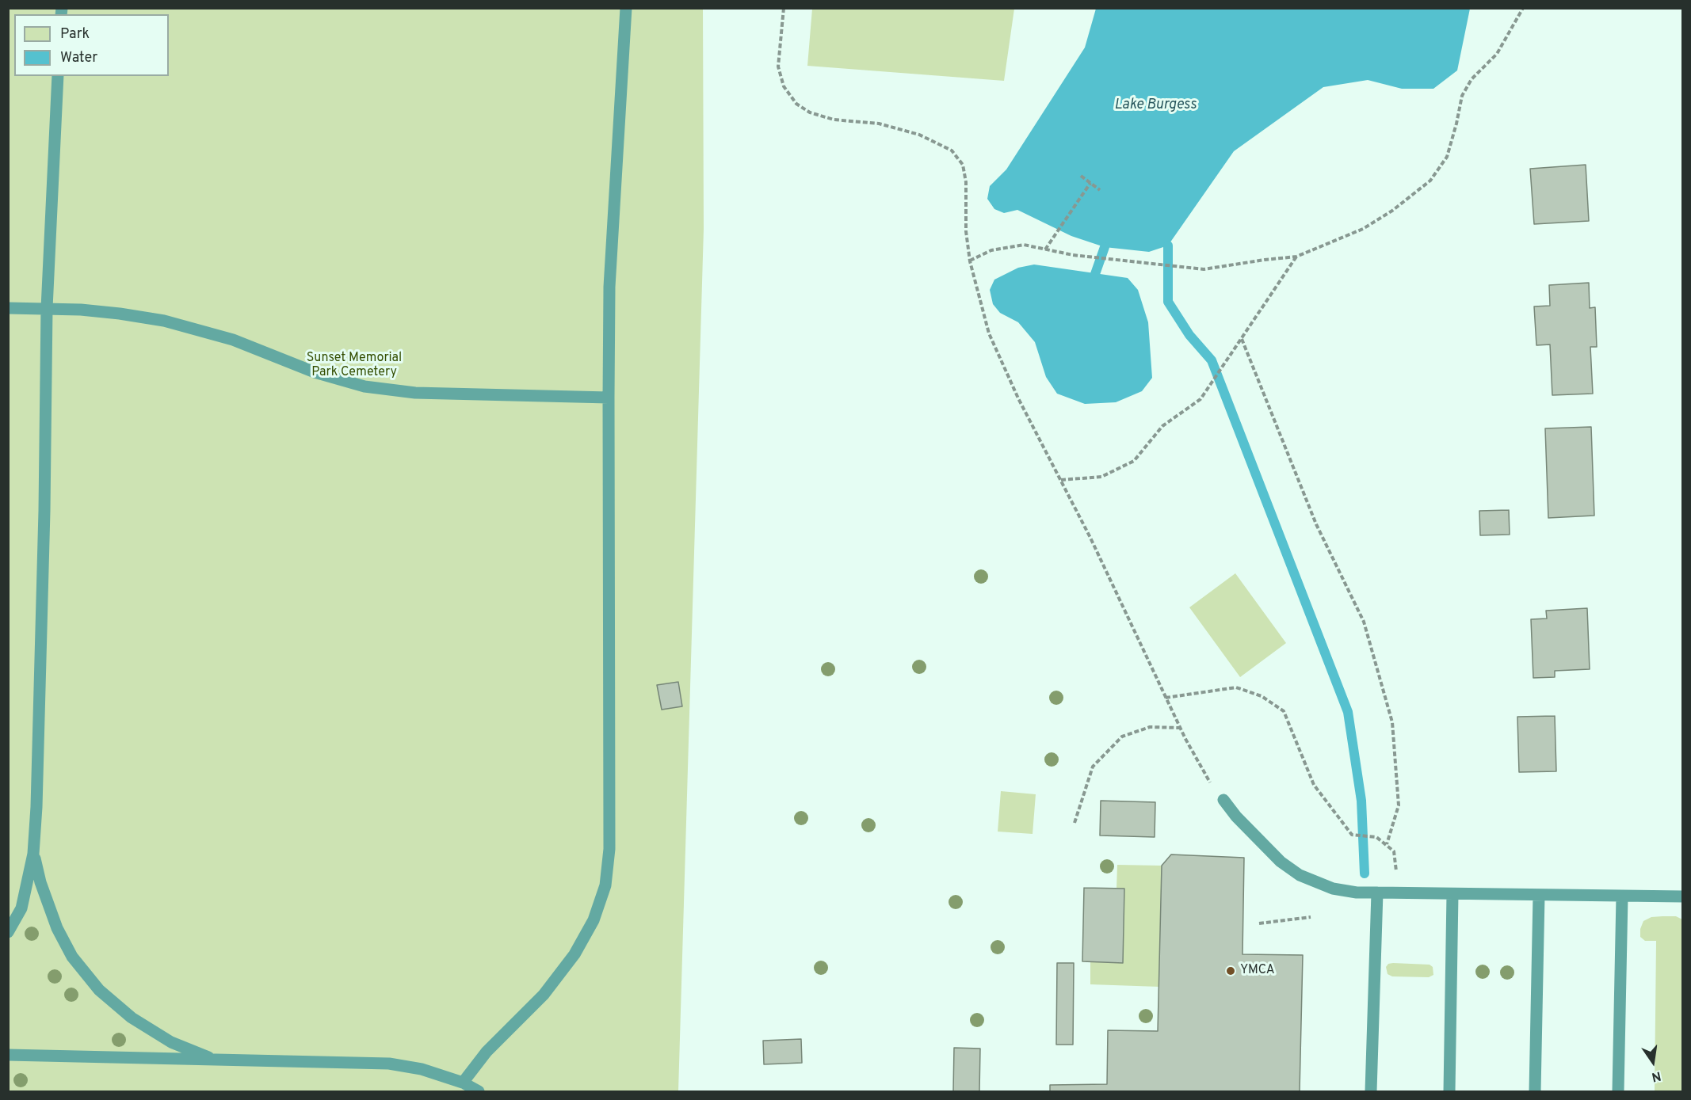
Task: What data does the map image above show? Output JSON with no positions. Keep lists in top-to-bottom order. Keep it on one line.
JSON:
{"water":["Lake Burgess"],"parks":["Sunset Memorial Park Cemetery"],"places":["YMCA"],"legend":["Park","Water"],"north":"bottom"}
